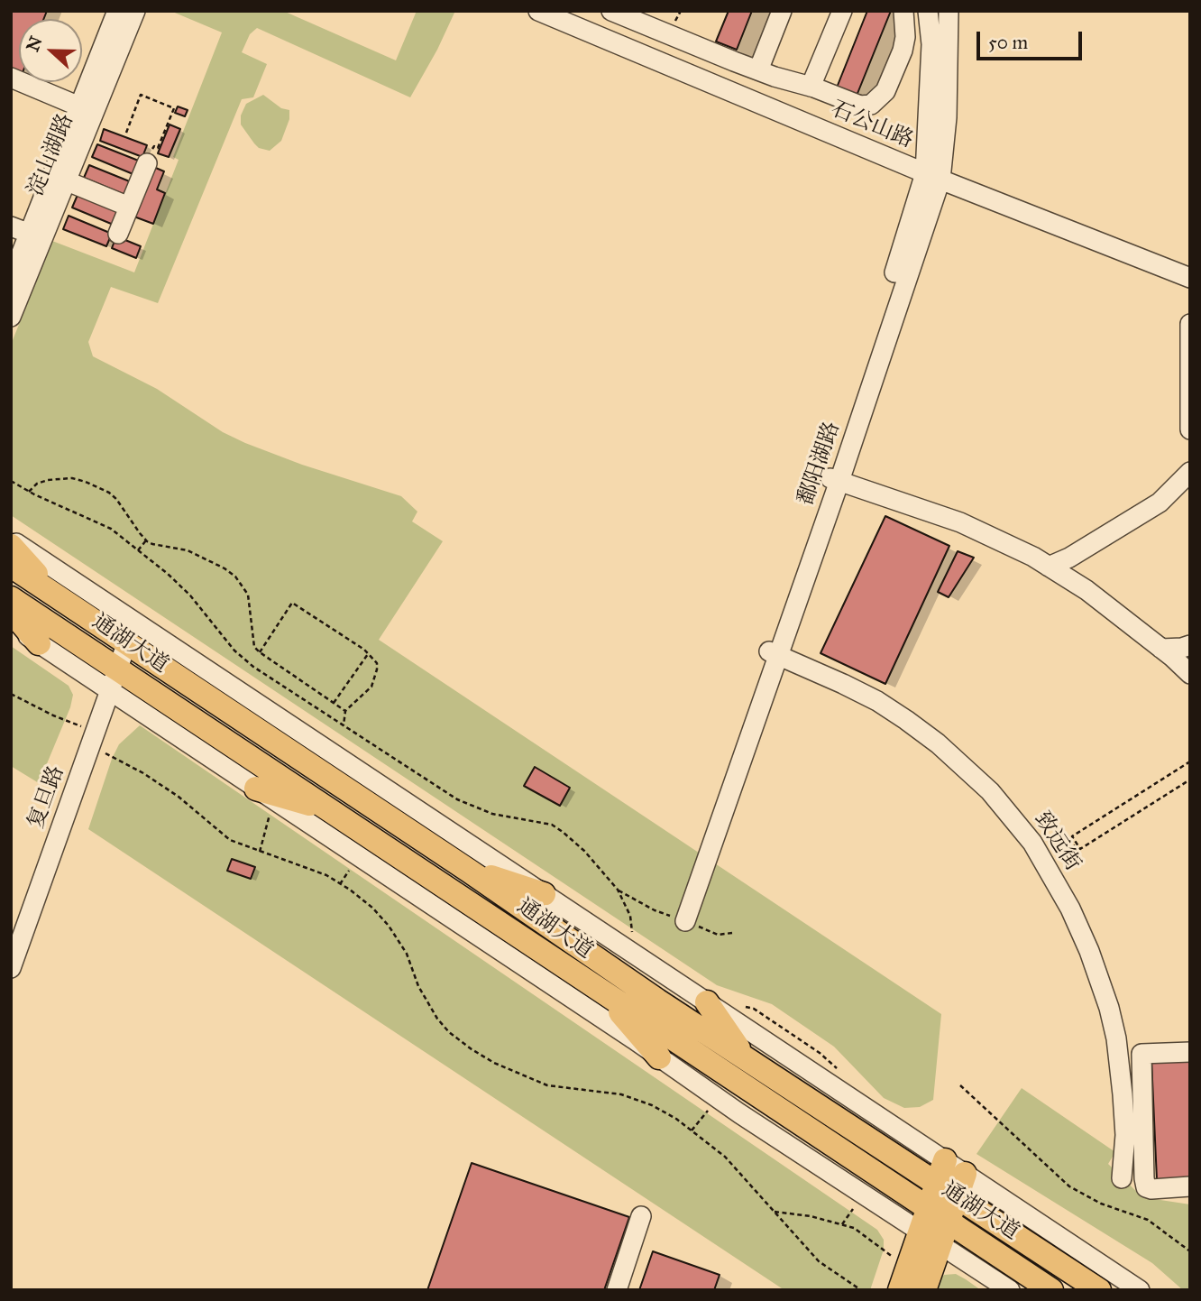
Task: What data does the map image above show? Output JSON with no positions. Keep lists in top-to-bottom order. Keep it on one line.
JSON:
{"streets":{"main road":["通湖大道"],"street":["石公山路","淀山湖路","鄱阳湖路","复旦路","致远街"]},"crossings":[["石公山路","鄱阳湖路"],["鄱阳湖路","致远街"],["通湖大道","复旦路"]],"scale_bar":"50 m","north":"left"}
